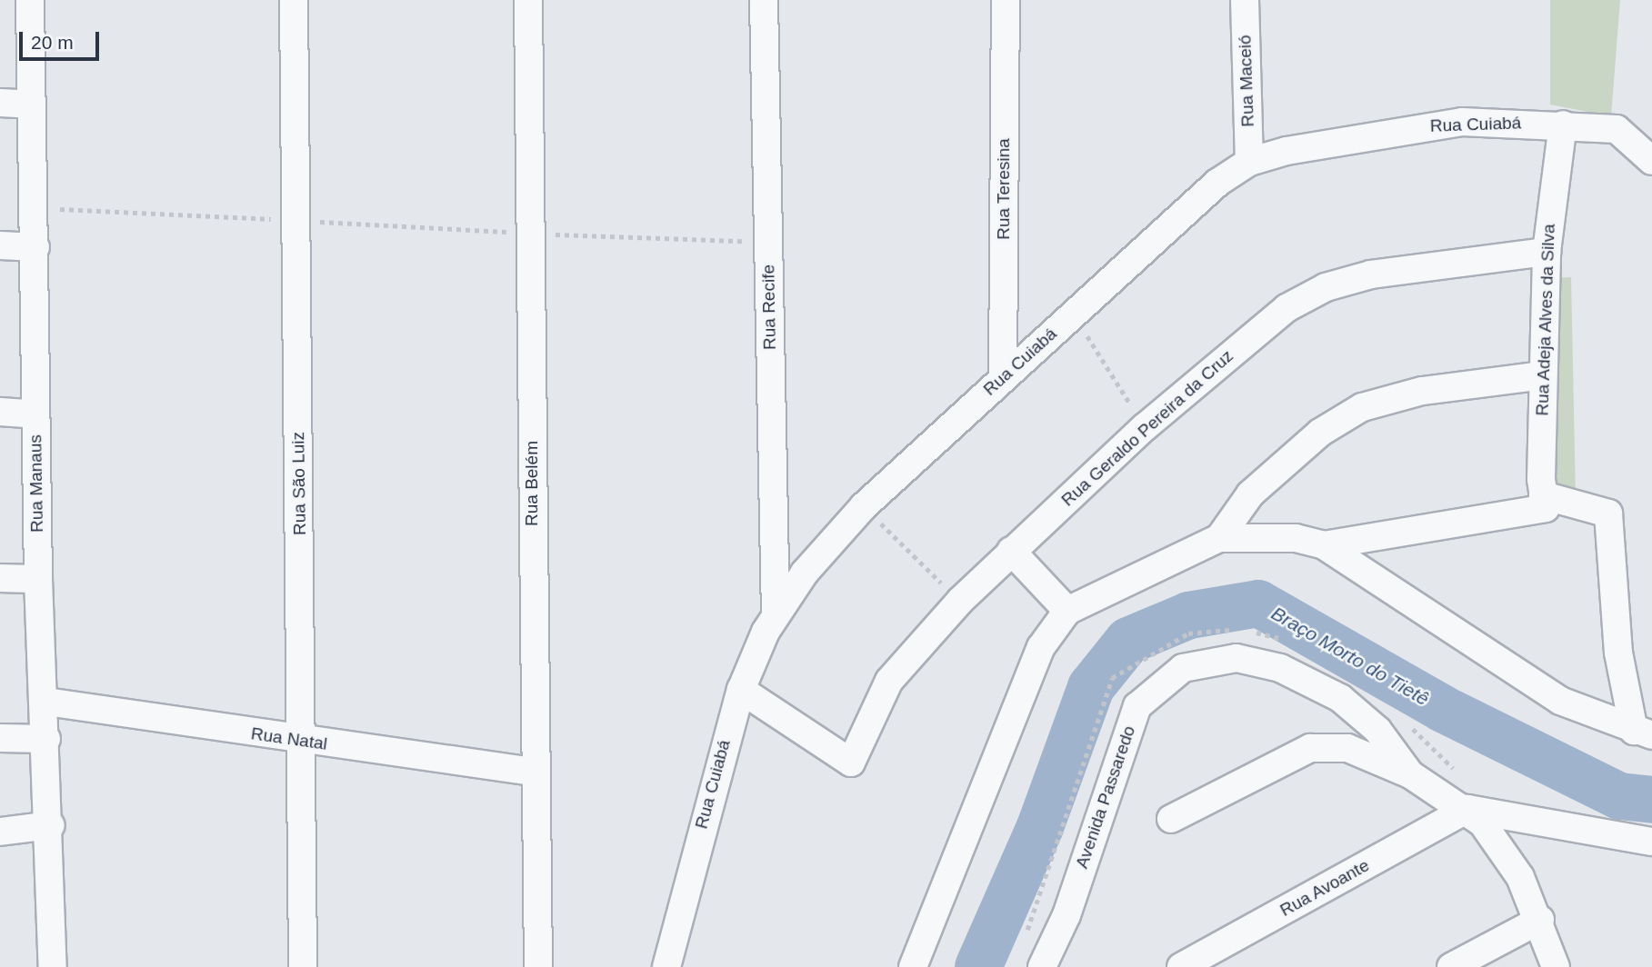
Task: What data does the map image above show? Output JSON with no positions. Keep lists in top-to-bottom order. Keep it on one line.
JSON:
{"streets":{"street":["Rua Maceió","Rua Cuiabá","Rua Teresina","Rua Recife","Rua Adeja Alves da Silva","Rua Geraldo Pereira da Cruz","Rua Manaus","Rua São Luiz","Rua Belém","Rua Natal","Avenida Passaredo","Rua Avoante"]},"crossings":[["Rua Maceió","Rua Cuiabá"],["Rua Cuiabá","Rua Teresina"],["Rua Cuiabá","Rua Recife"],["Rua Cuiabá","Rua Adeja Alves da Silva"],["Rua Cuiabá","Rua Geraldo Pereira da Cruz"],["Rua Adeja Alves da Silva","Rua Geraldo Pereira da Cruz"],["Rua Manaus","Rua Natal"],["Rua São Luiz","Rua Natal"],["Rua Belém","Rua Natal"],["Avenida Passaredo","Rua Avoante"]],"water":["Braço Morto do Tietê"],"scale_bar":"20 m"}
